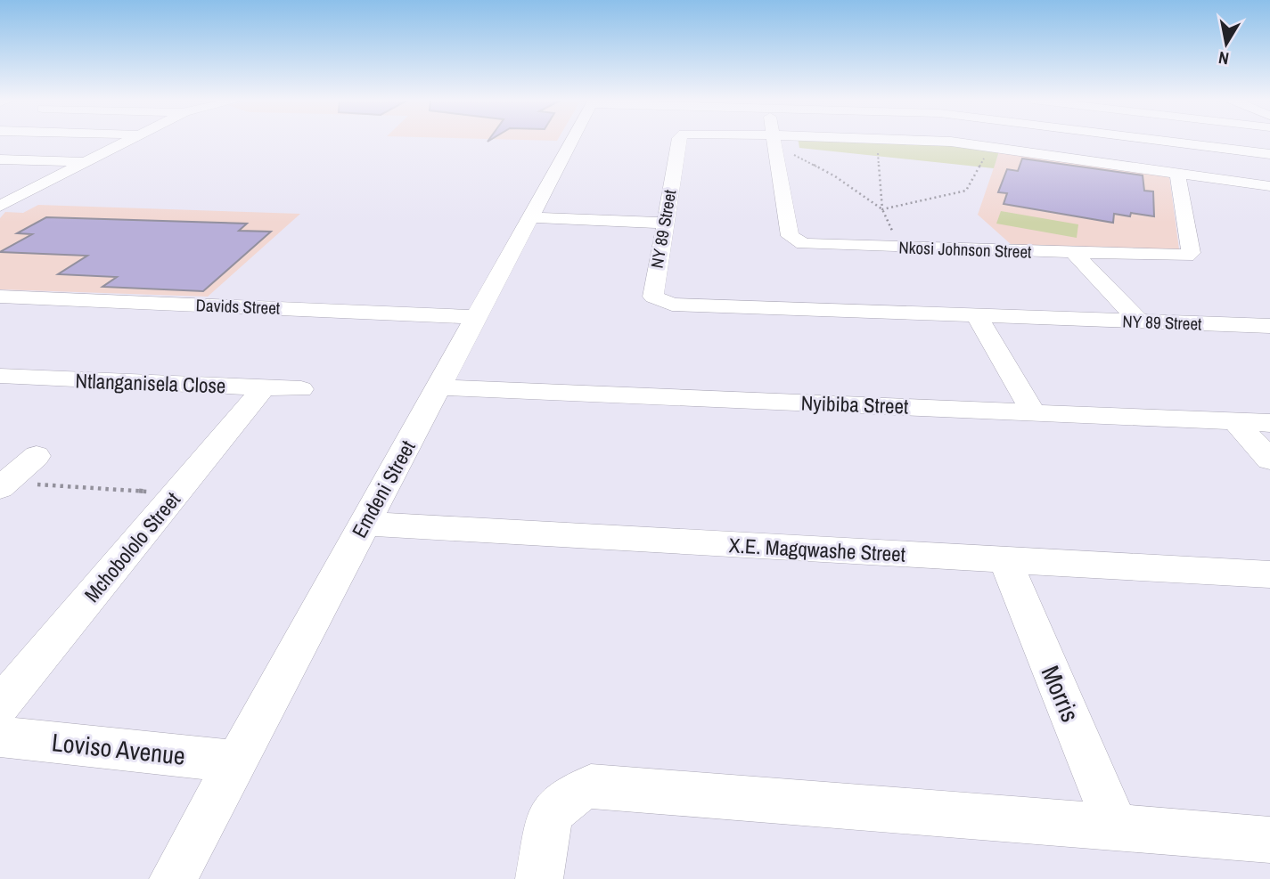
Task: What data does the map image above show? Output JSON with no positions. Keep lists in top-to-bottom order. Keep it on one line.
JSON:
{"streets":{"street":["NY 89 Street","Nkosi Johnson Street","Davids Street","Ntlanganisela Close","Nyibiba Street","Emdeni Street","Mchobololo Street","X.E. Magqwashe Street","Morris","Loviso Avenue"]},"crossings":[["NY 89 Street","Nkosi Johnson Street"],["Davids Street","Emdeni Street"],["Ntlanganisela Close","Mchobololo Street"],["Nyibiba Street","Emdeni Street"],["Emdeni Street","X.E. Magqwashe Street"],["Emdeni Street","Loviso Avenue"],["X.E. Magqwashe Street","Morris"]],"north":"bottom"}
